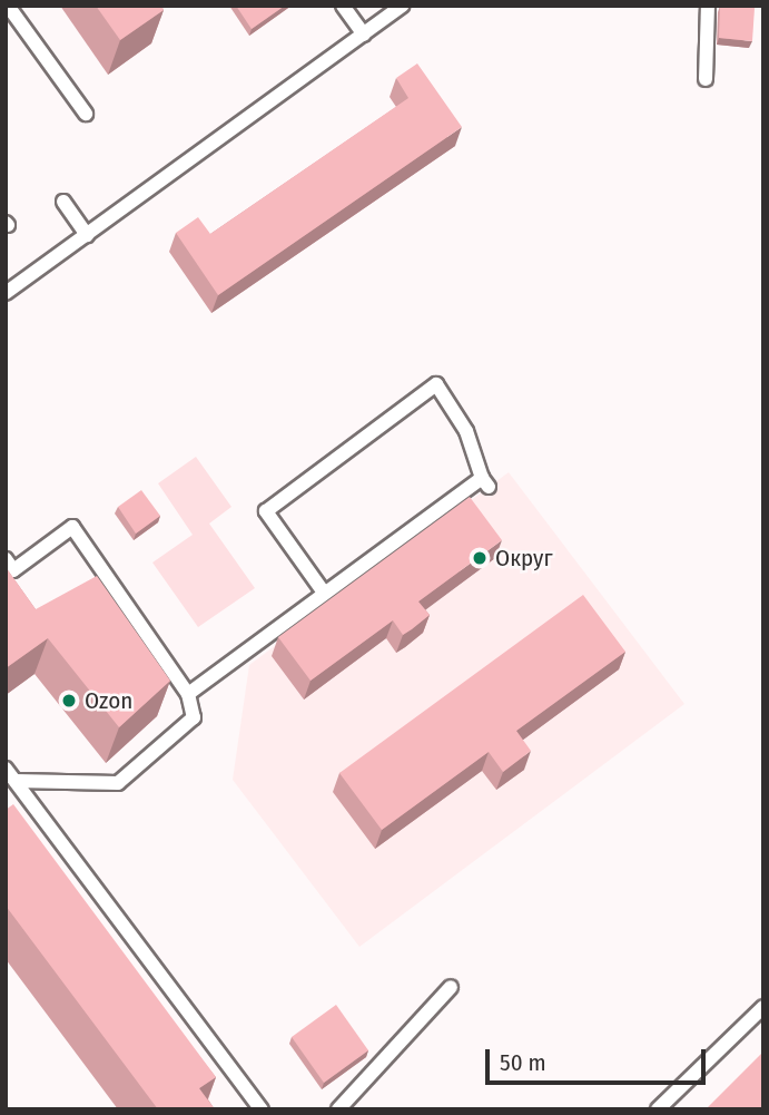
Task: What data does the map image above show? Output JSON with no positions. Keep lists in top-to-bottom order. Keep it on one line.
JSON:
{"places":["Округ","Ozon"],"scale_bar":"50 m"}
